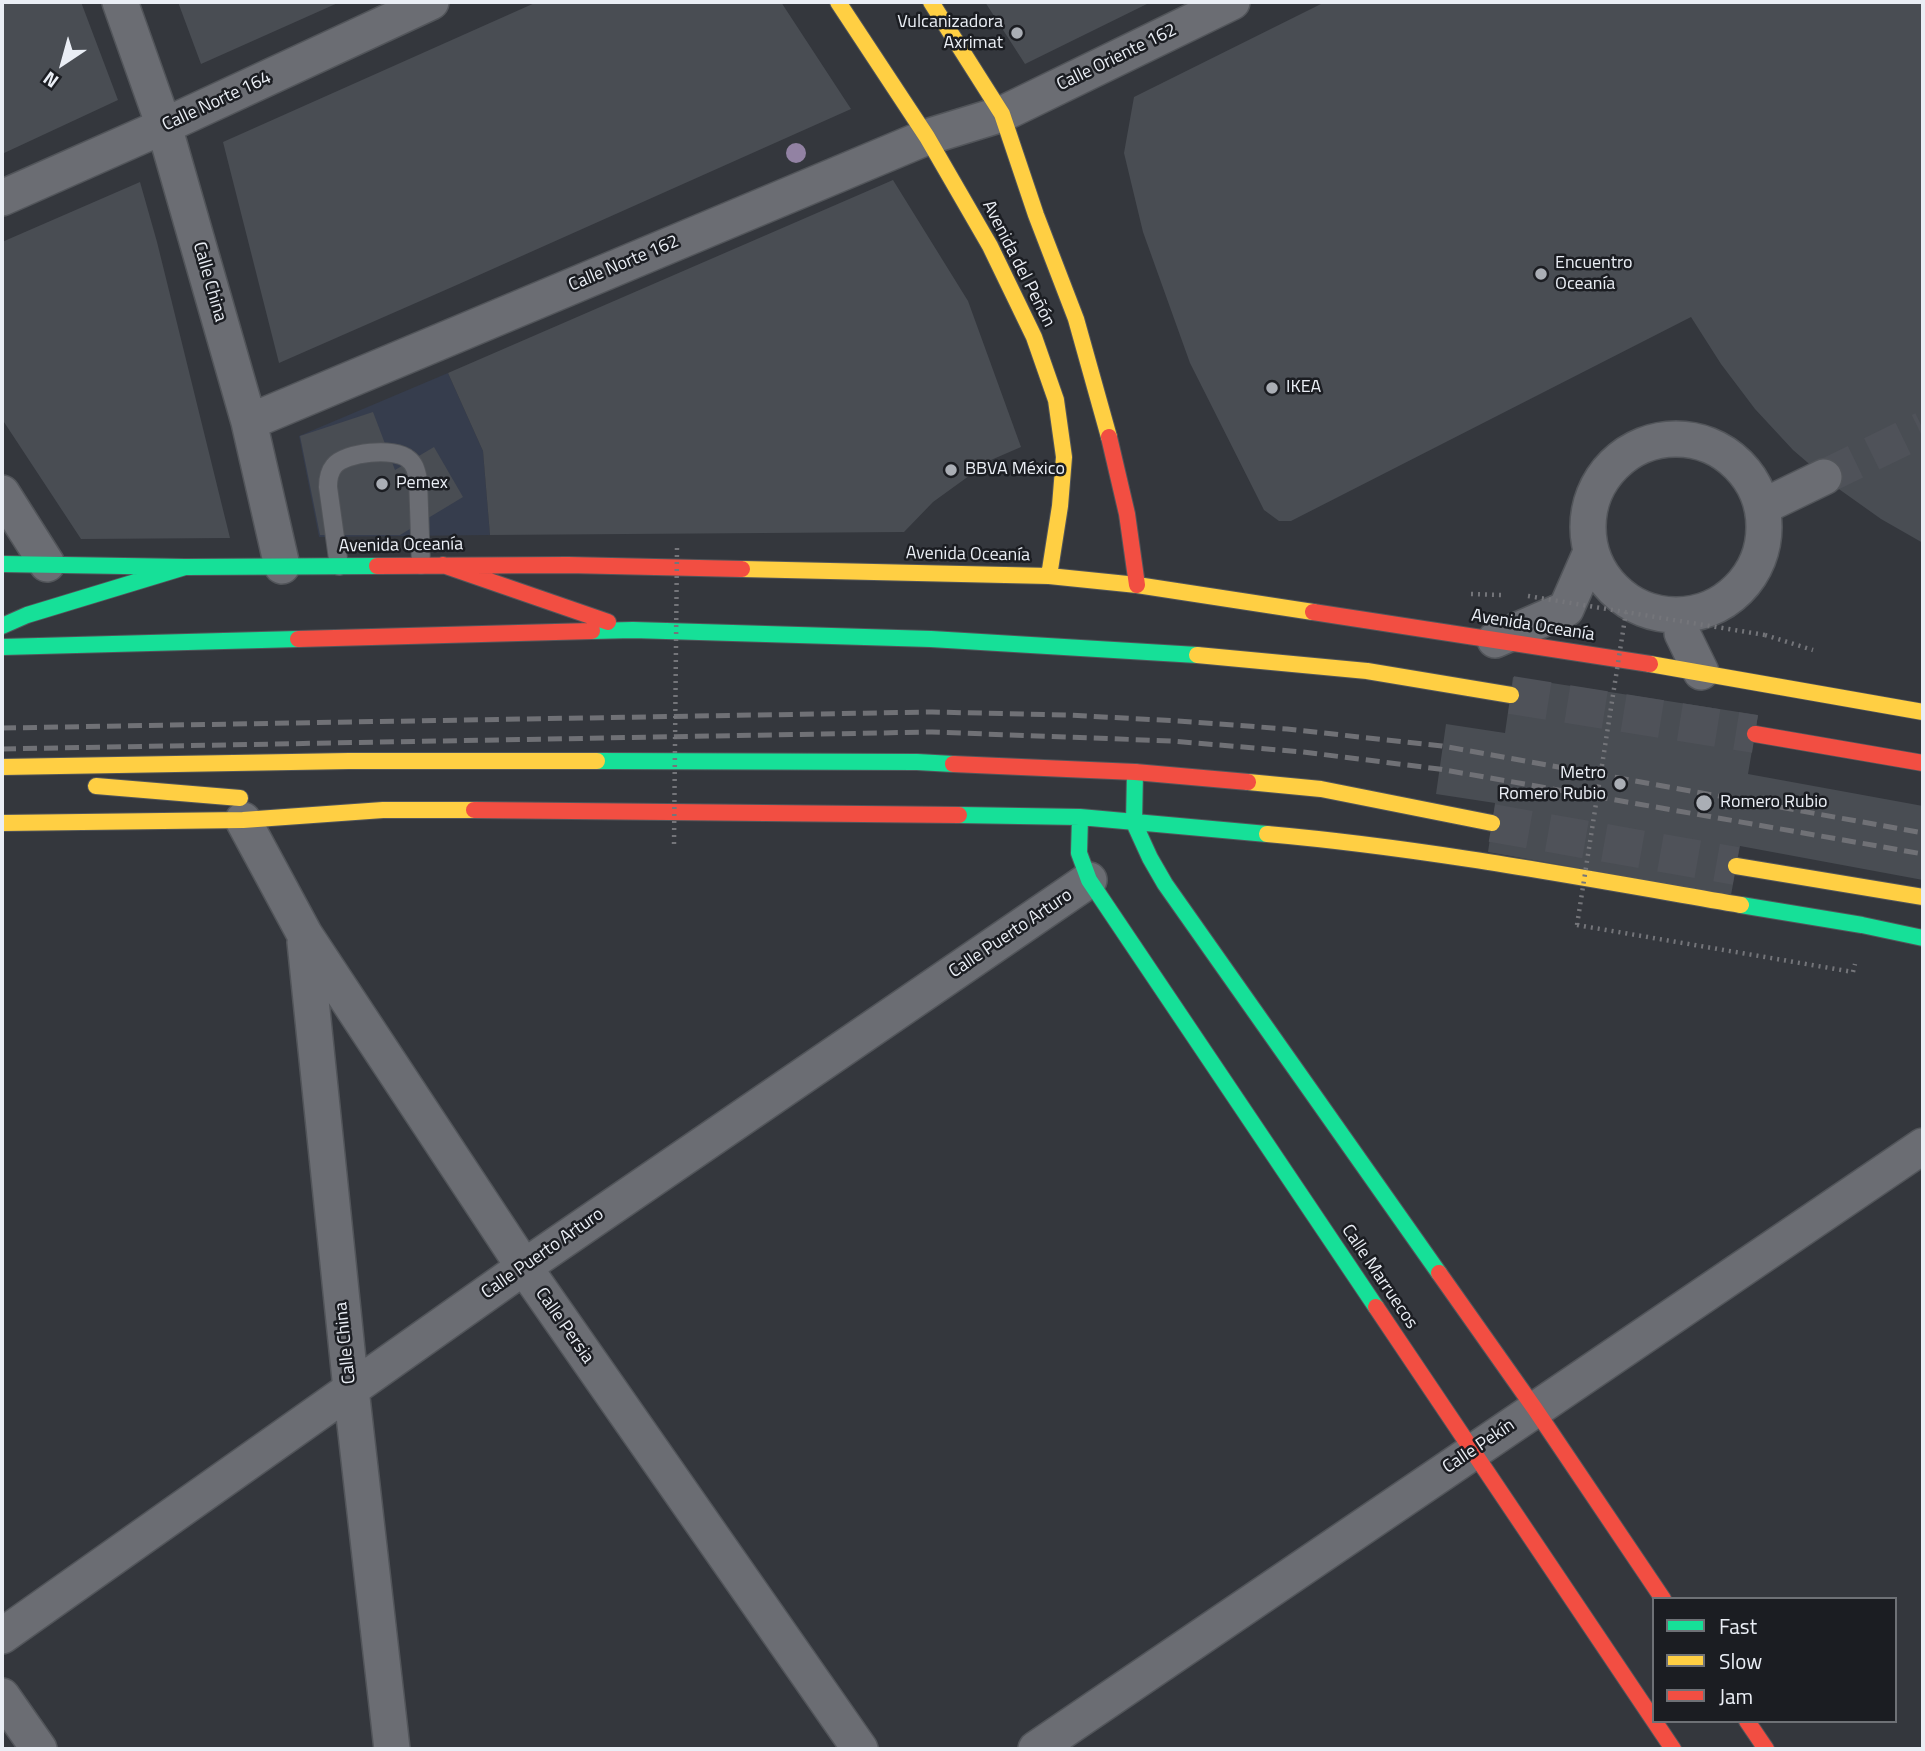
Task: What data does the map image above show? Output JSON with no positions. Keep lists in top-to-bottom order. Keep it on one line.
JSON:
{"streets":{"main road":["Avenida del Peñón","Avenida Oceanía","Calle Marruecos"],"street":["Calle Oriente 162","Calle Norte 164","Calle Norte 162","Calle China","Calle Puerto Arturo","Calle Persia","Calle Pekín"]},"crossings":[["Calle Oriente 162","Calle Norte 162"],["Calle Oriente 162","Avenida del Peñón"],["Calle Norte 164","Calle China"],["Calle Norte 162","Avenida del Peñón"],["Calle Norte 162","Calle China"],["Avenida del Peñón","Avenida Oceanía"],["Calle China","Avenida Oceanía"],["Calle China","Calle Puerto Arturo"],["Calle China","Calle Persia"],["Calle Puerto Arturo","Calle Marruecos"],["Calle Puerto Arturo","Calle Persia"],["Calle Marruecos","Calle Pekín"]],"places":["Vulcanizadora Axrimat","Encuentro Oceanía","IKEA","BBVA México","Pemex","Metro Romero Rubio","Romero Rubio"],"legend":["Fast","Slow","Jam"],"north":"bottom left"}
